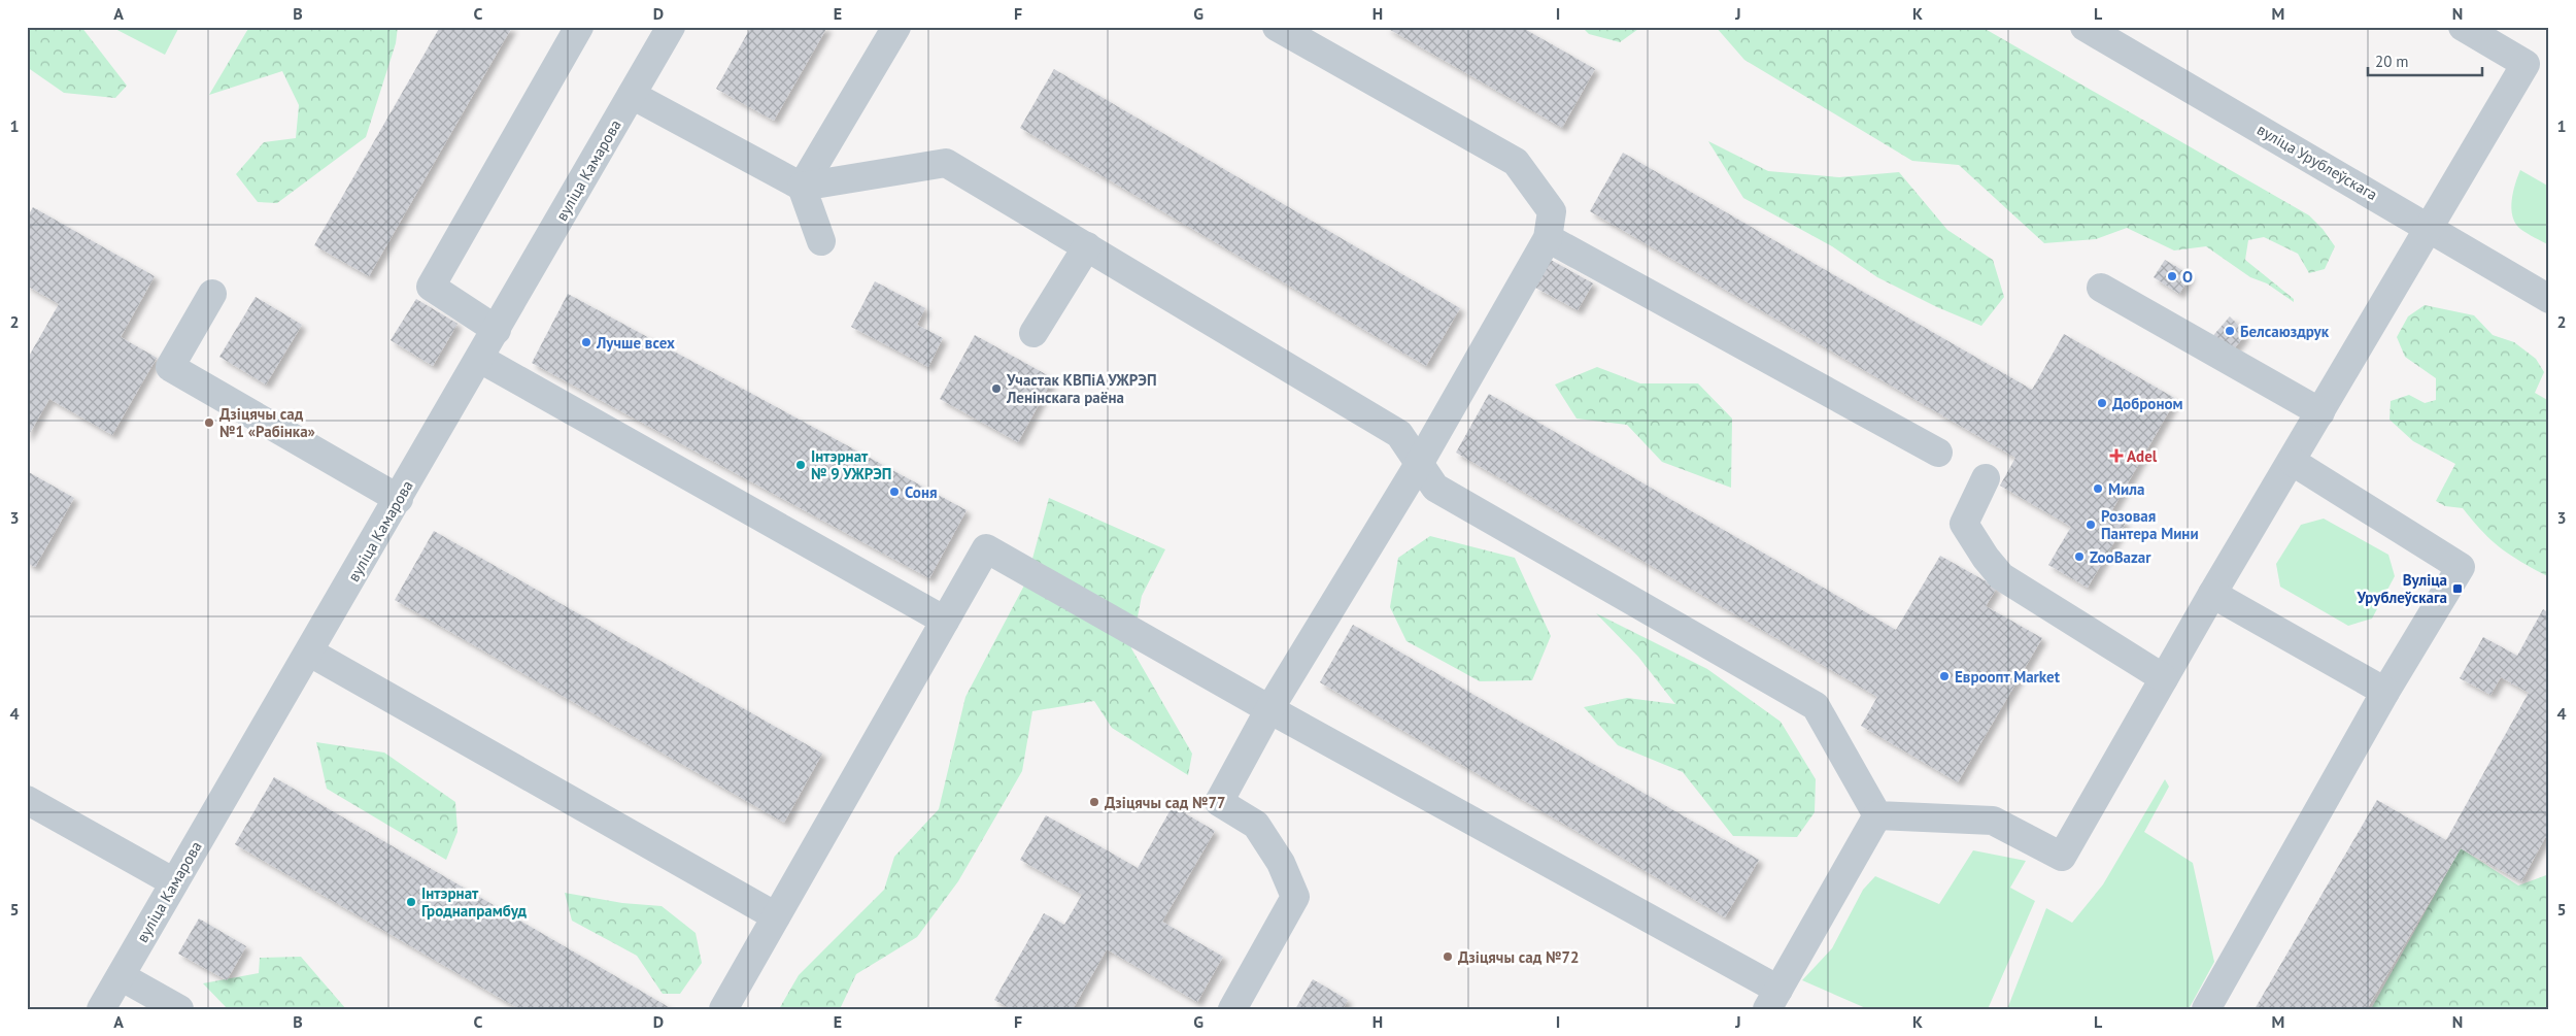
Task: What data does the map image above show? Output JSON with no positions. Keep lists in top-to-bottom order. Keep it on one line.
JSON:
{"streets":{"street":["вуліца Урублеўскага","вуліца Камарова"]},"places":{"other":["О","Белсаюздрук","Лучше всех","Участак КВПіА УЖРЭП Ленінскага раёна","Доброном","Дзіцячы сад №1 «Рабінка»","Інтэрнат № 9 УЖРЭП","Мила","Соня","Розовая Пантера Мини","ZooBazar","Евроопт Market","Дзіцячы сад №77","Інтэрнат Гроднапрамбуд","Дзіцячы сад №72"],"health":["Adel"],"transit":["Вуліца Урублеўскага"]},"scale_bar":"20 m","grid":{"columns":["A","B","C","D","E","F","G","H","I","J","K","L","M","N"],"rows":["1","2","3","4","5"]}}
